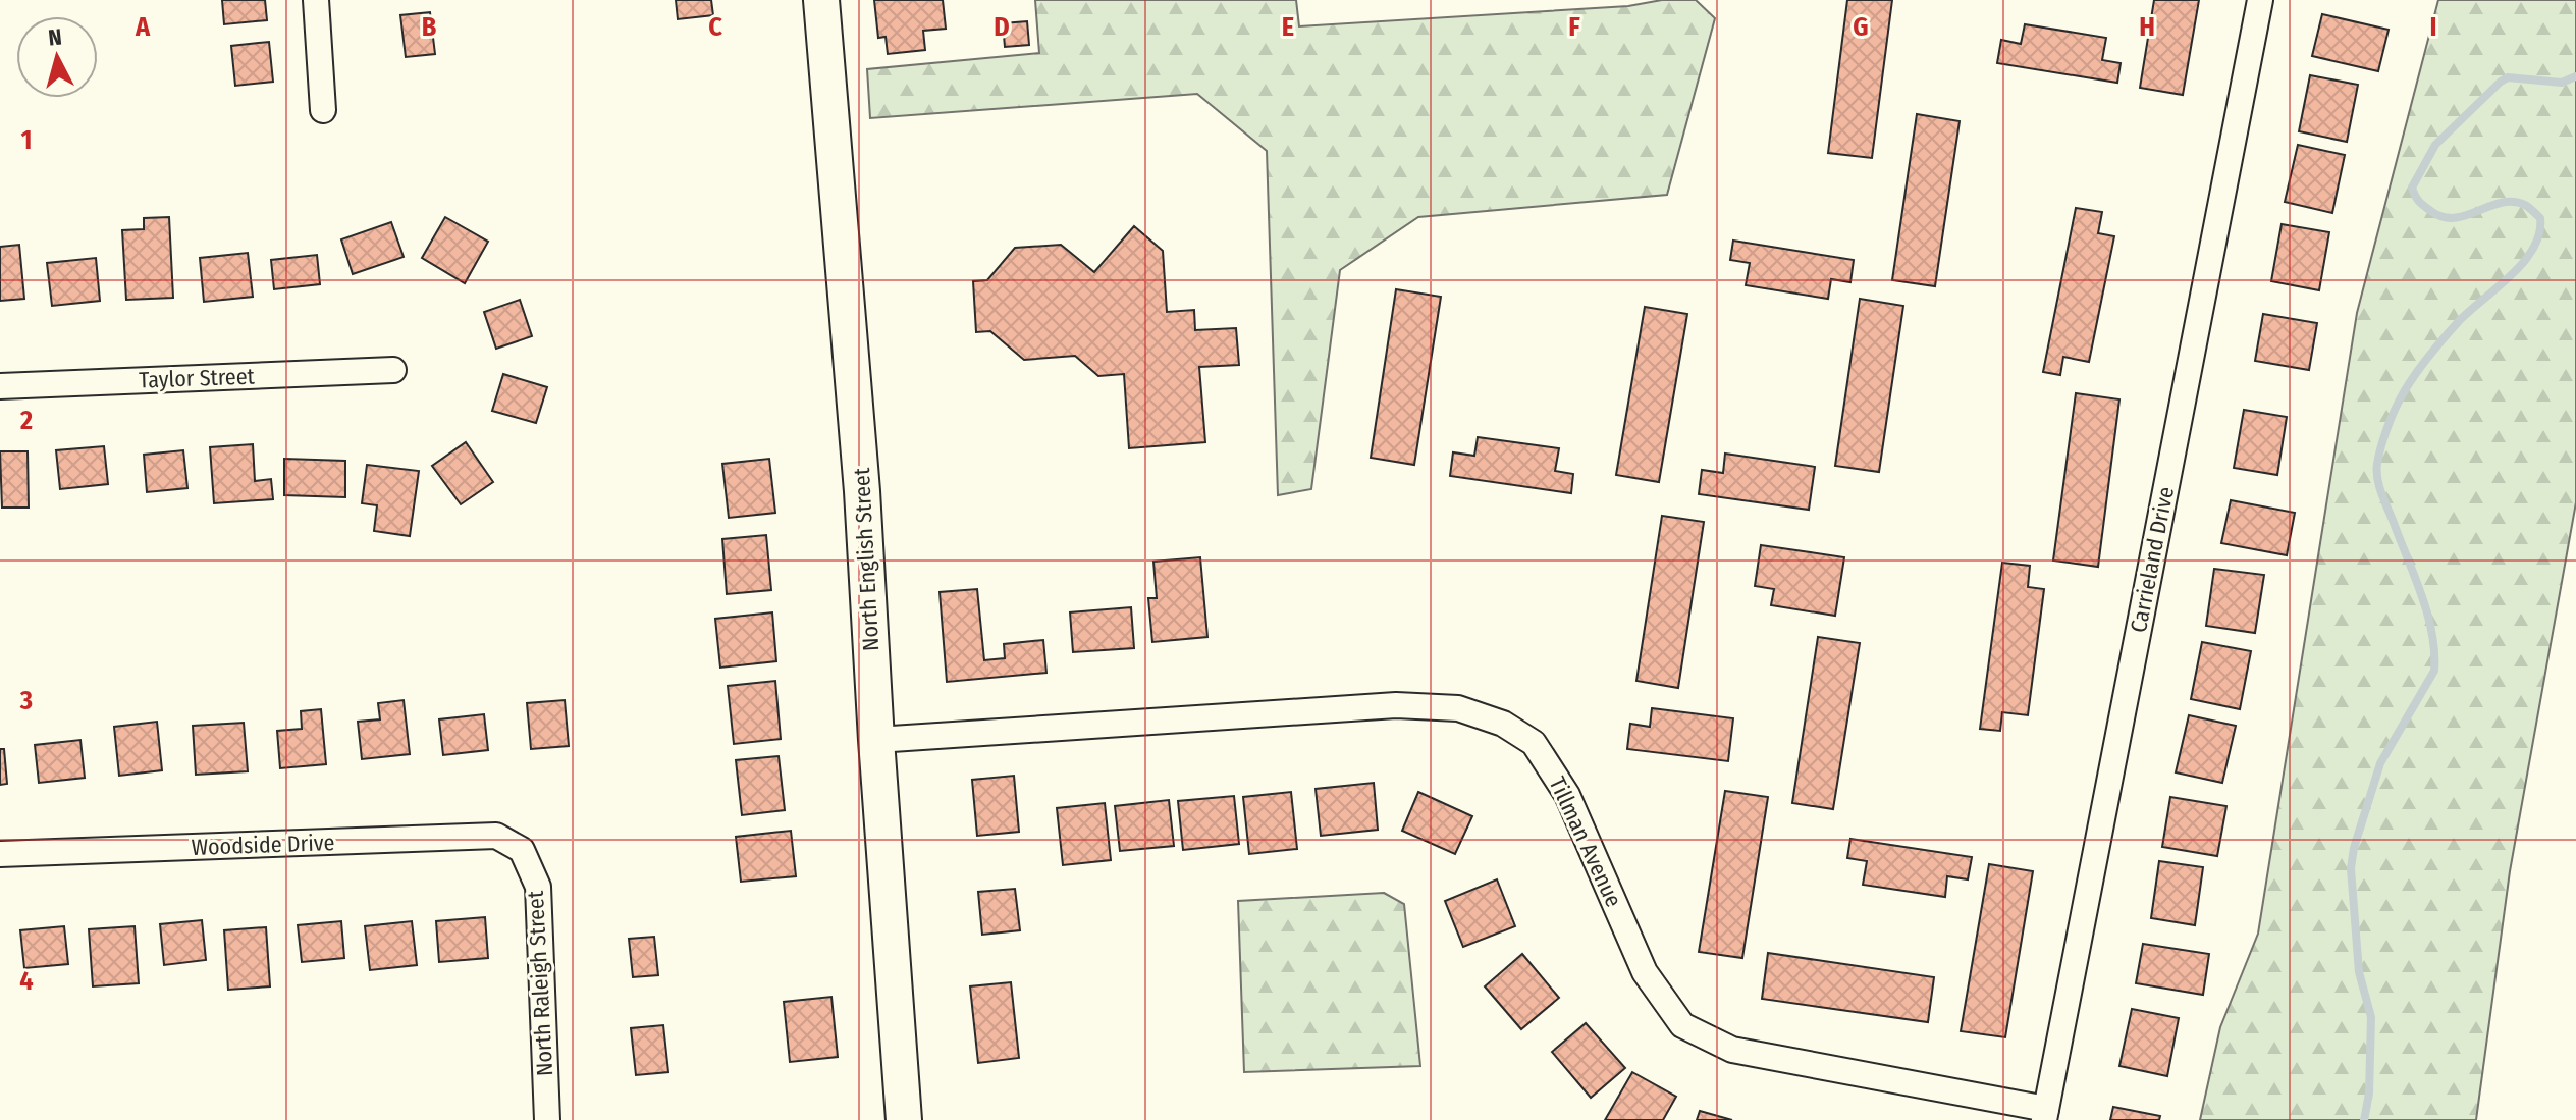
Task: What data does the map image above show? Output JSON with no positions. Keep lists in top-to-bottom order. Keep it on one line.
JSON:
{"streets":{"street":["Taylor Street","North English Street","Carrieland Drive","Tillman Avenue","Woodside Drive","North Raleigh Street"]},"crossings":[["North English Street","Tillman Avenue"],["Carrieland Drive","Tillman Avenue"],["Woodside Drive","North Raleigh Street"]],"north":"top","grid":{"columns":["A","B","C","D","E","F","G","H","I"],"rows":["1","2","3","4"]}}
